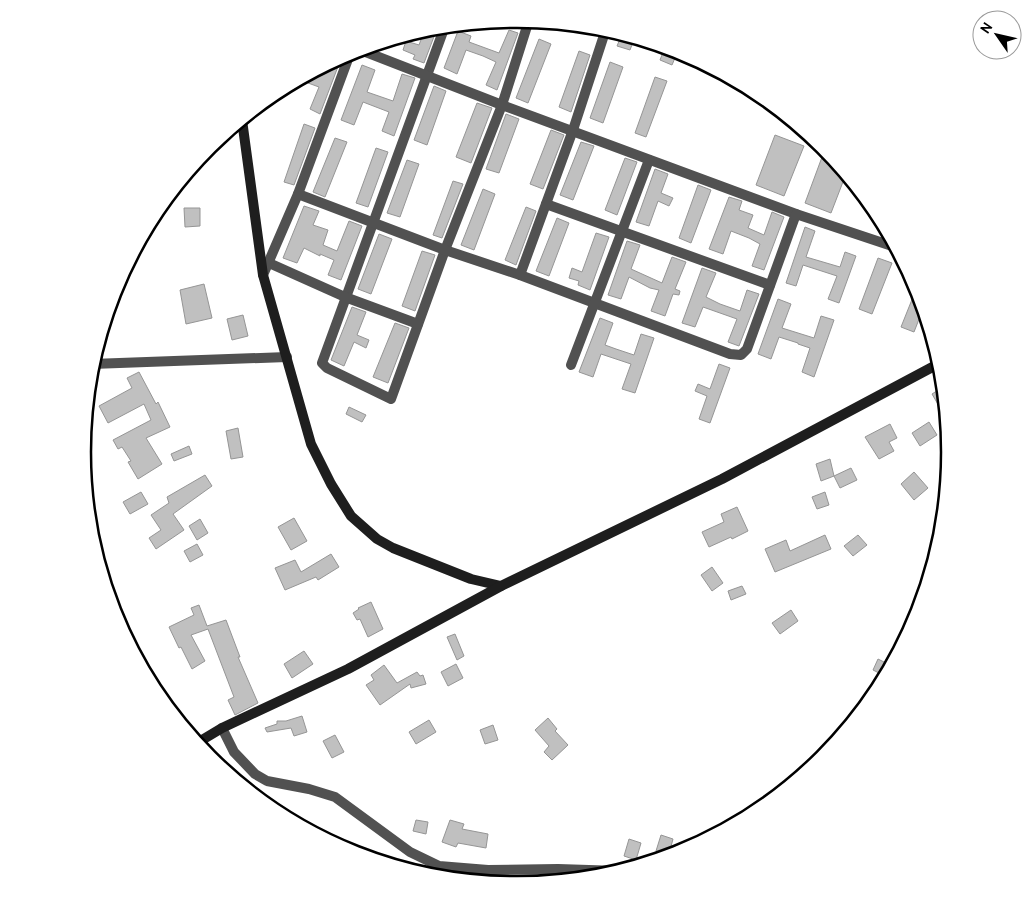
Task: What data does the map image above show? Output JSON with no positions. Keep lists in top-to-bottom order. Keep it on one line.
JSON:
{"north":"top left"}
